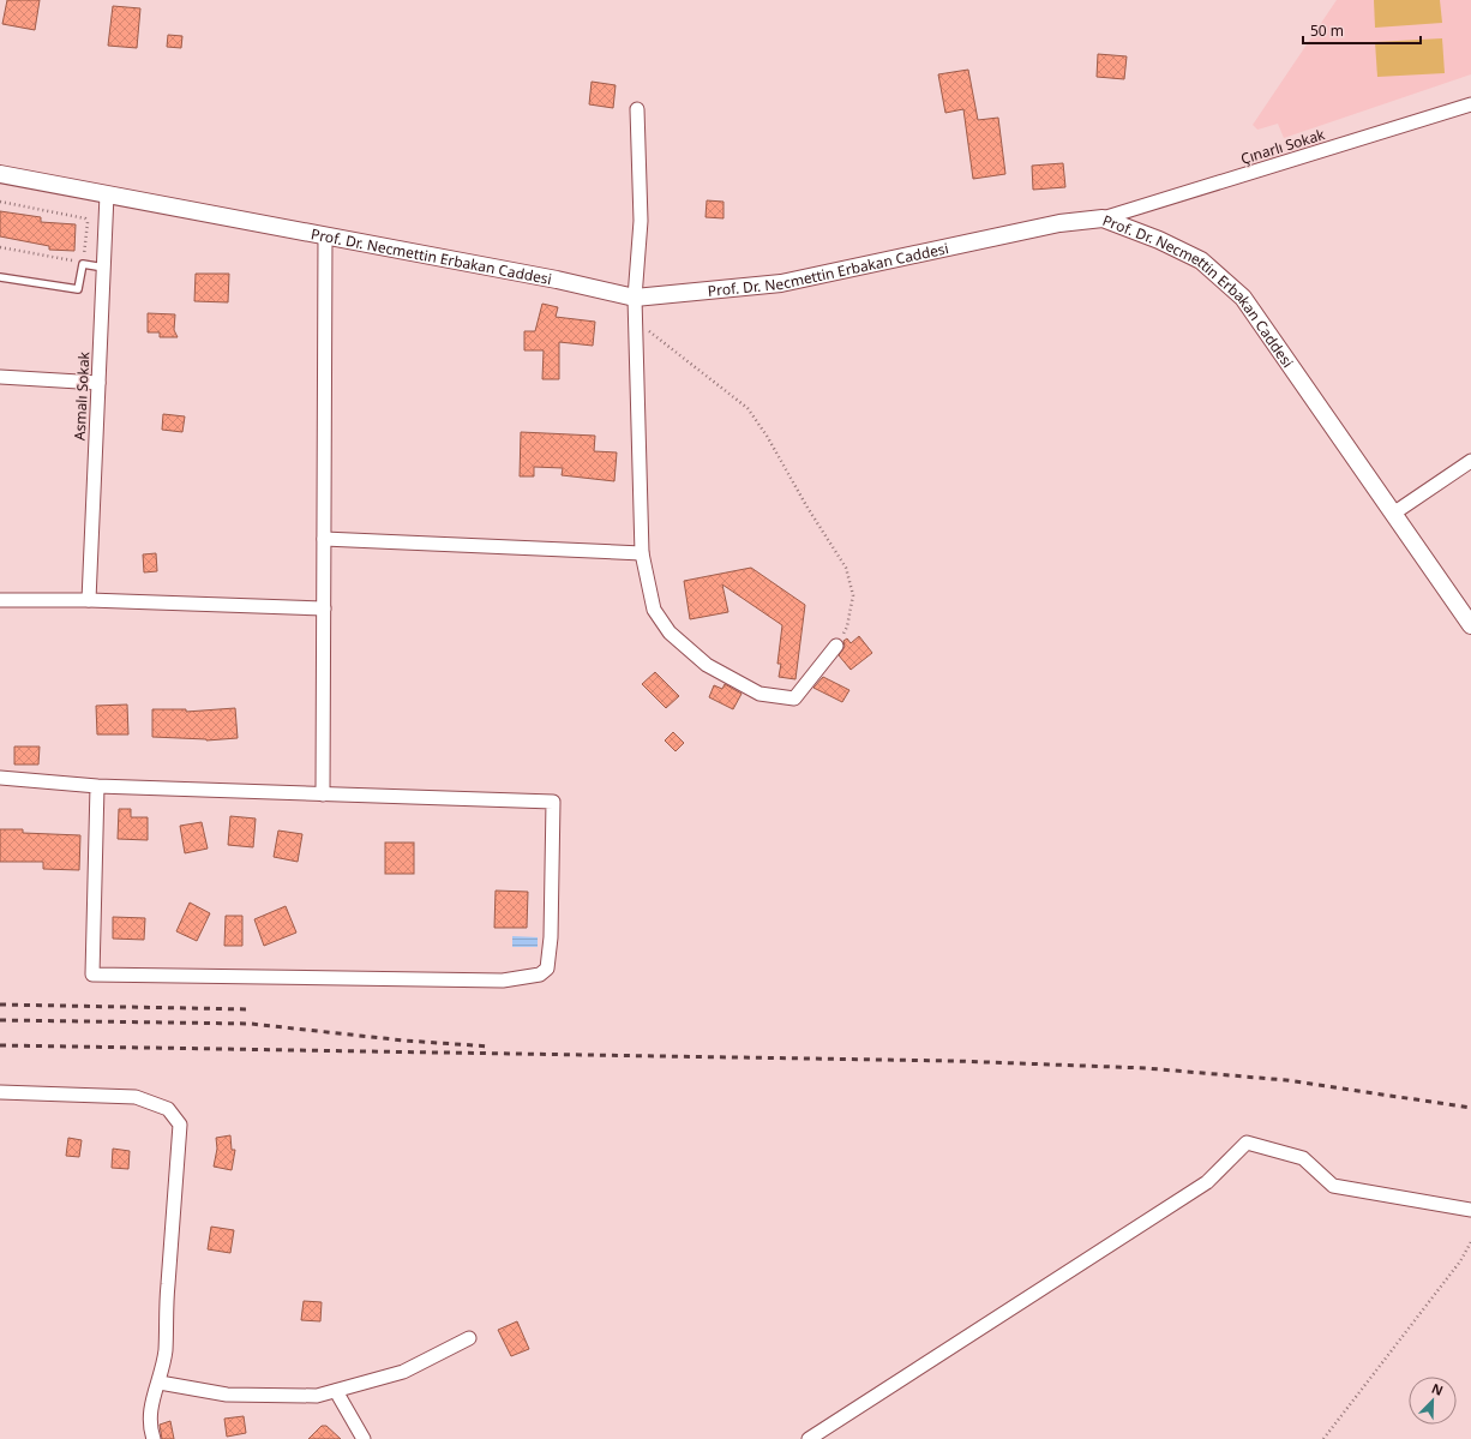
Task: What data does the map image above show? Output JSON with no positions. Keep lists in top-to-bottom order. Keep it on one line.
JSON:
{"streets":{"street":["Çınarlı Sokak","Prof. Dr. Necmettin Erbakan Caddesi","Asmalı Sokak"]},"crossings":[["Çınarlı Sokak","Prof. Dr. Necmettin Erbakan Caddesi"],["Prof. Dr. Necmettin Erbakan Caddesi","Asmalı Sokak"]],"scale_bar":"50 m","north":"top right"}
